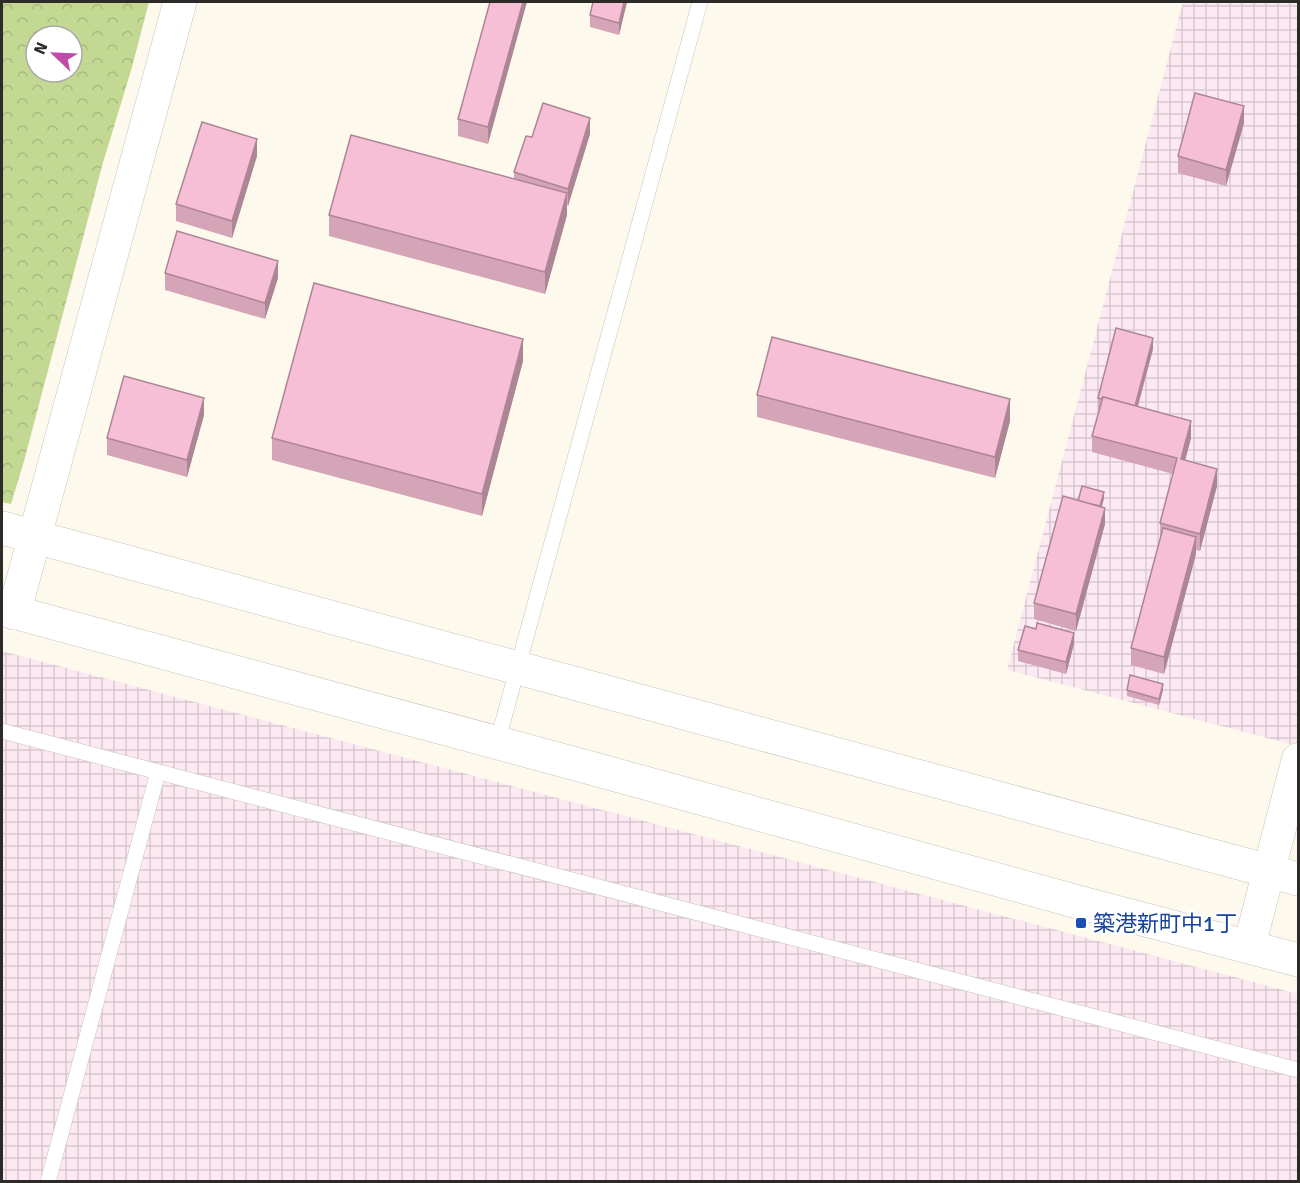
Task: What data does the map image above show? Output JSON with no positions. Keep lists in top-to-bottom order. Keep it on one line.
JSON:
{"places":{"transit":["築港新町中1丁"]},"north":"top left"}
